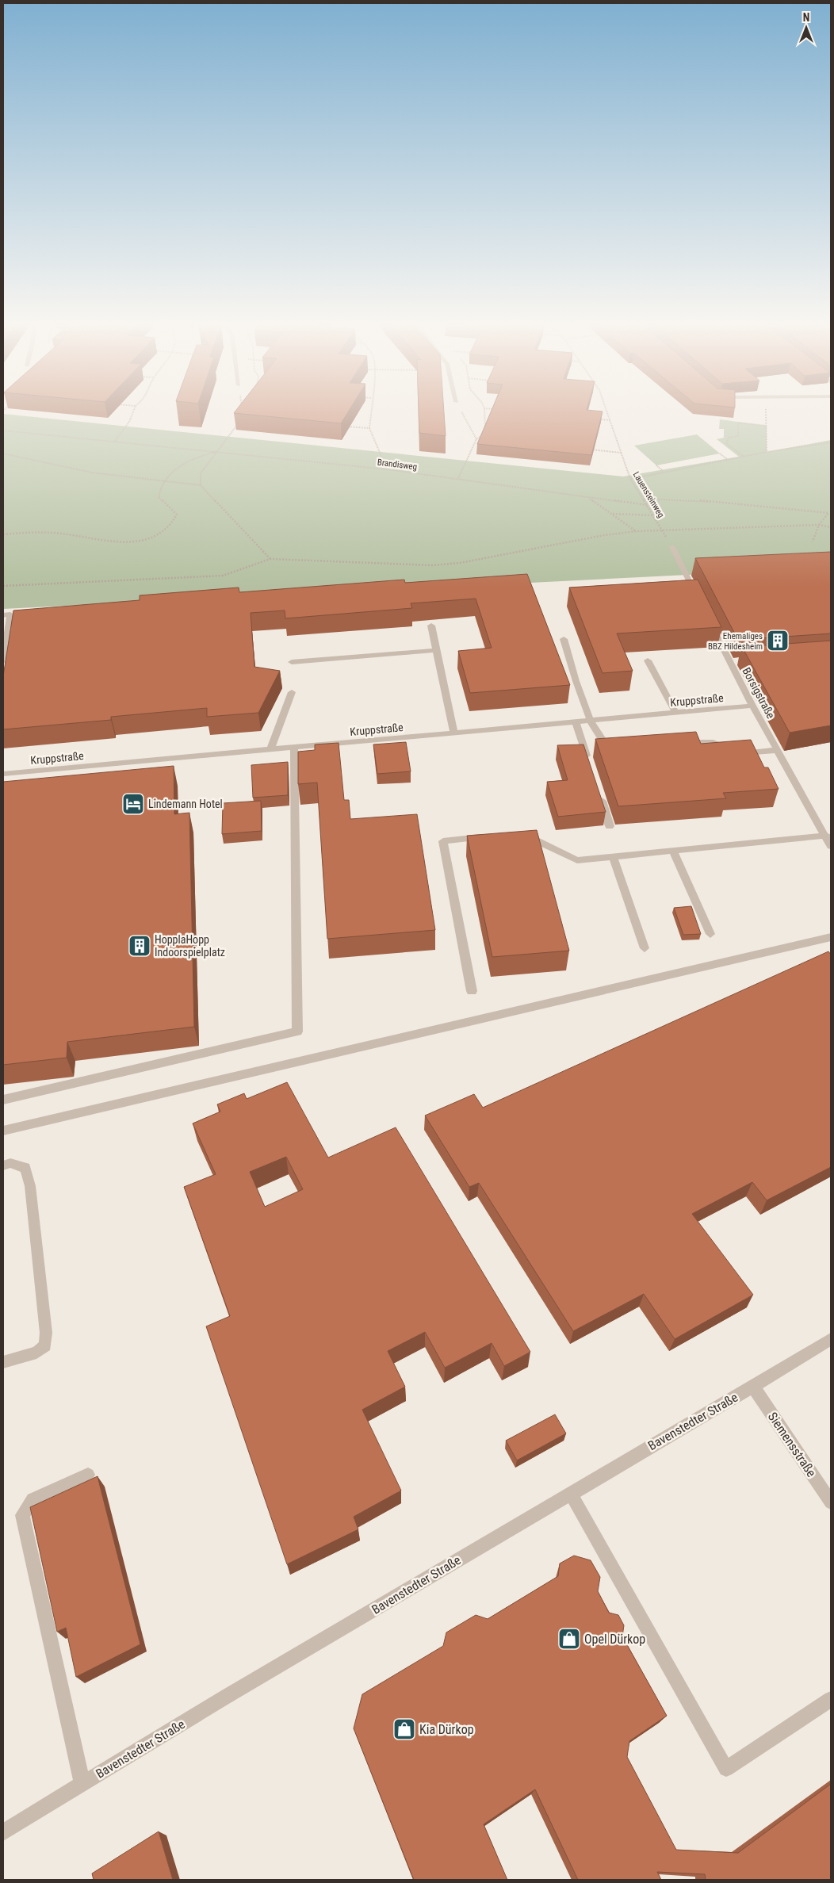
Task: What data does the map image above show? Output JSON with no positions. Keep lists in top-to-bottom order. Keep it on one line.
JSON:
{"streets":{"street":["Borsigstraße","Kruppstraße","Bavenstedter Straße","Siemensstraße"],"path":["Brandisweg","Lauensteinweg"]},"crossings":[["Brandisweg","Lauensteinweg"],["Borsigstraße","Kruppstraße"],["Bavenstedter Straße","Siemensstraße"]],"places":{"building":["Ehemaliges BBZ Hildesheim","HopplaHopp Indoorspielplatz"],"hotel":["Lindemann Hotel"],"shop":["Opel Dürkop","Kia Dürkop"]},"north":"top"}
